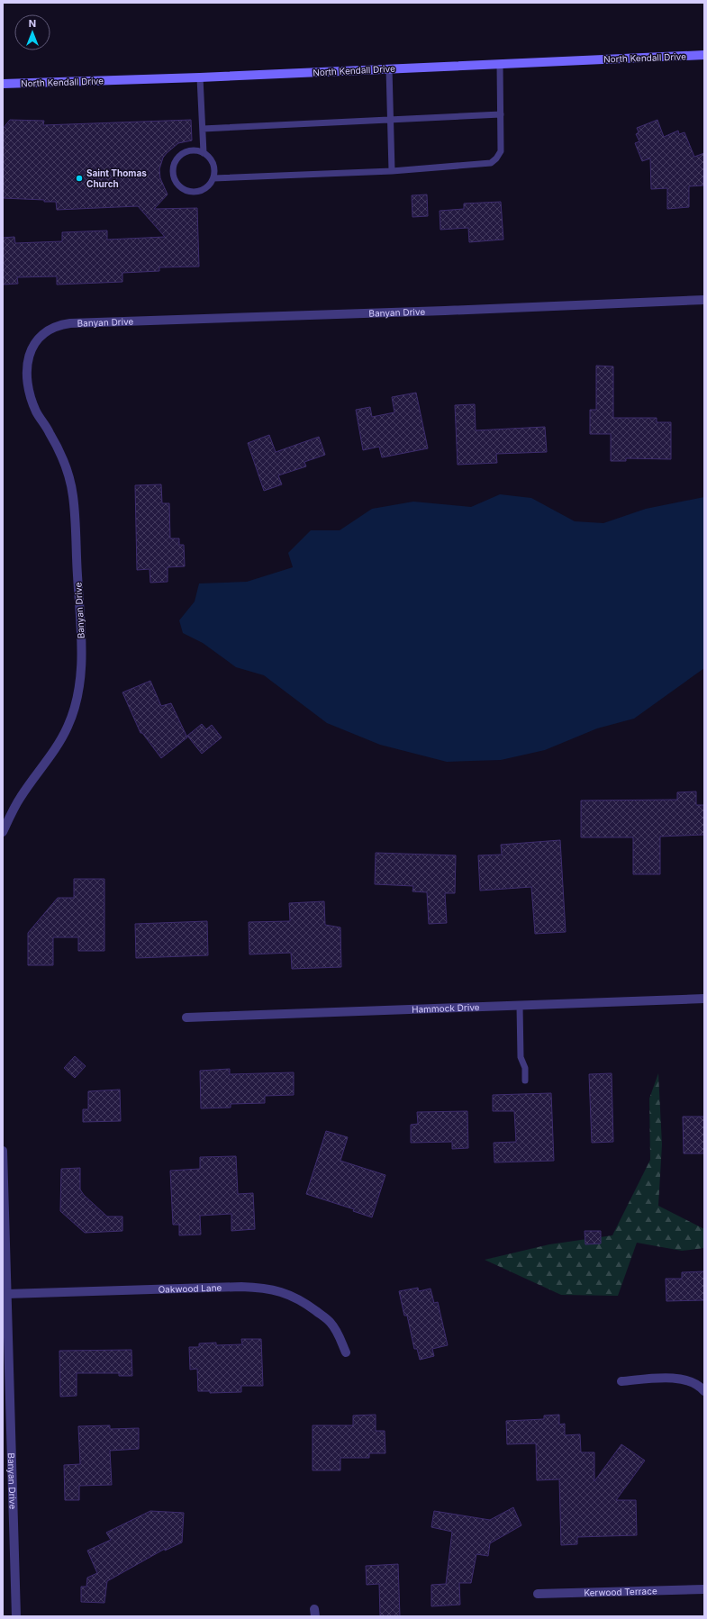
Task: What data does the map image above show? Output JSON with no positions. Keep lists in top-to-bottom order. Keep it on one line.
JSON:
{"streets":{"street":["North Kendall Drive","Banyan Drive","Hammock Drive","Oakwood Lane","Kerwood Terrace"]},"crossings":[["Banyan Drive","Oakwood Lane"]],"places":["Saint Thomas Church"],"north":"top"}
